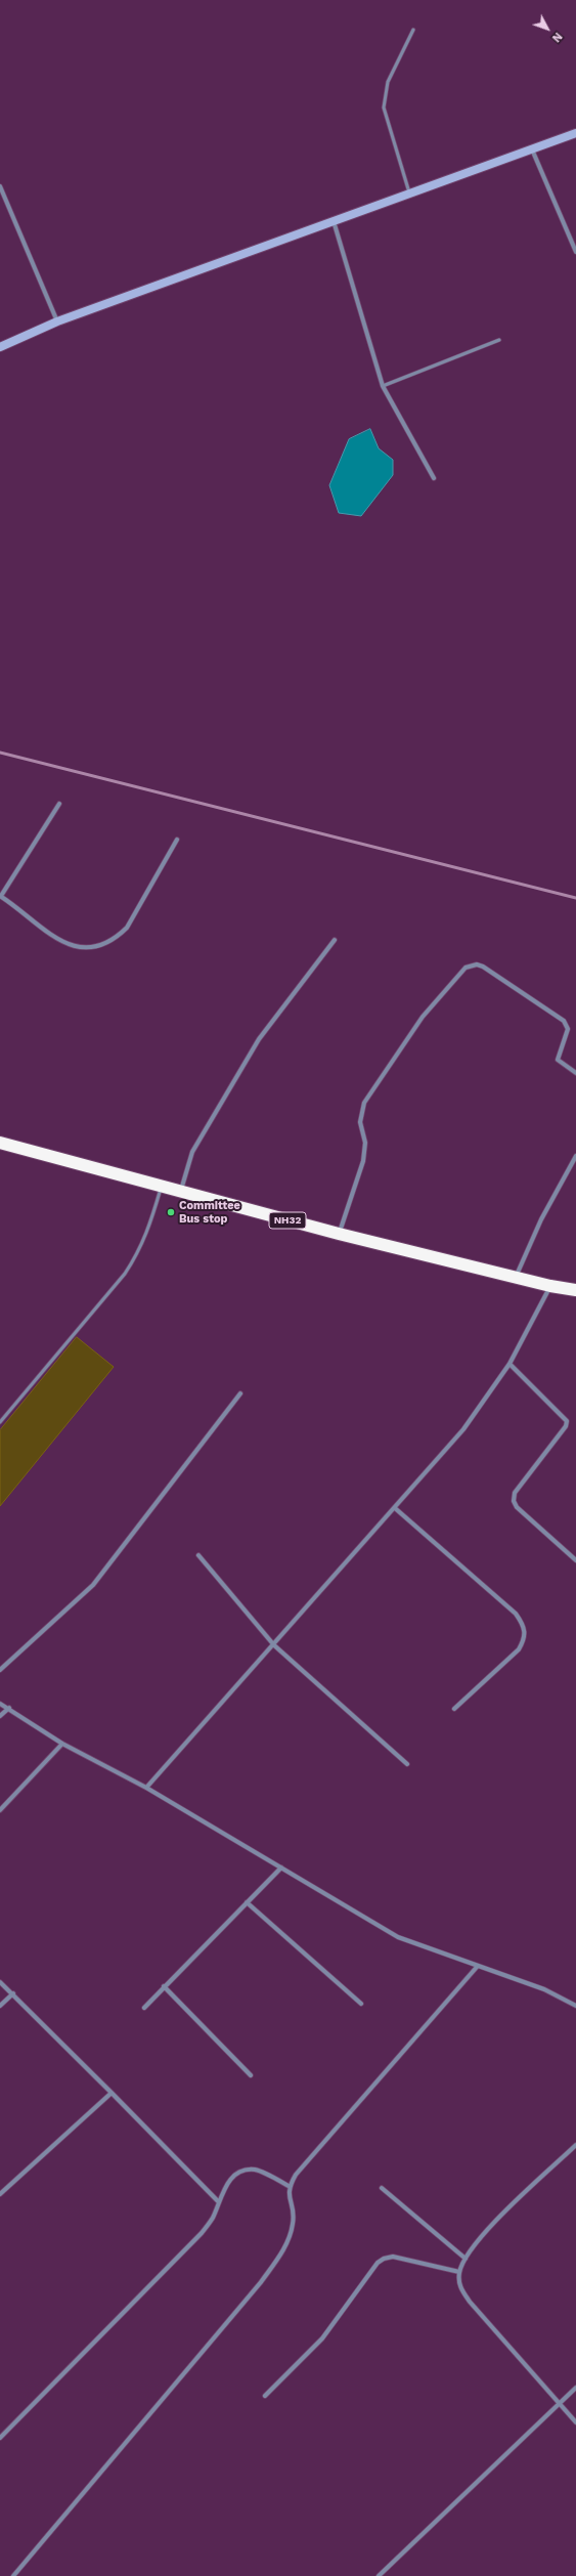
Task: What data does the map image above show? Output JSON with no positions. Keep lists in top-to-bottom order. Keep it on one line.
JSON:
{"streets":{"highway":["NH32"]},"places":["Committee Bus stop"],"north":"bottom right"}
